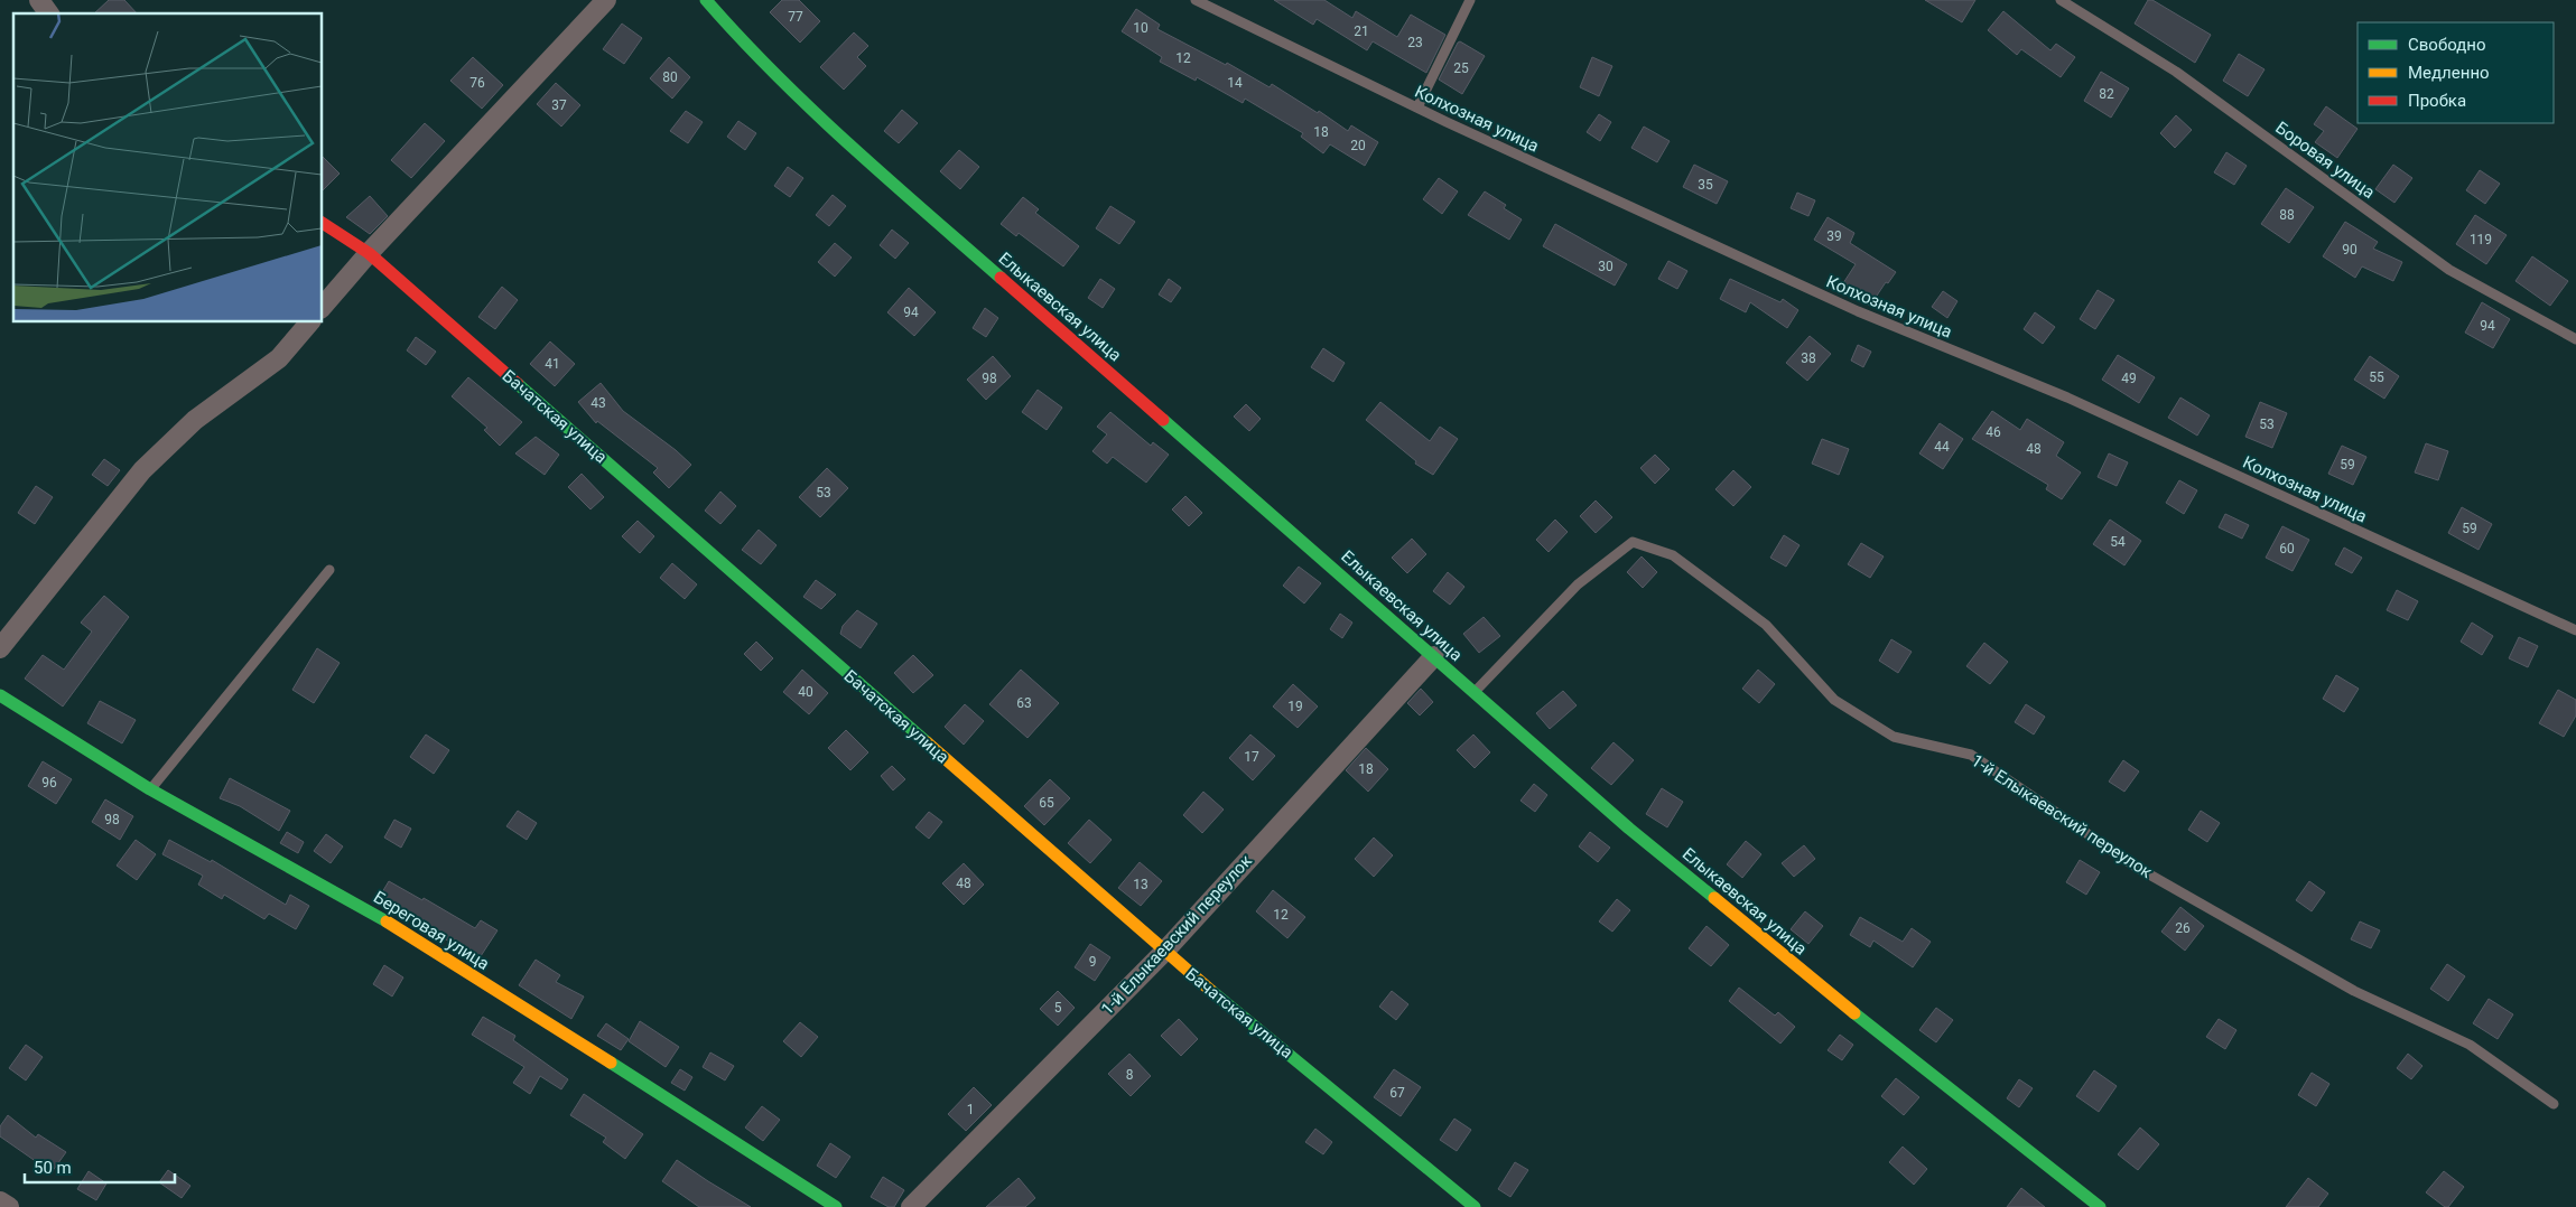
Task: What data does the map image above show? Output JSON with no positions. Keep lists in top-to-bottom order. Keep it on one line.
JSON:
{"streets":{"street":["Елыкаевская улица","Бачатская улица","1-й Елыкаевский переулок","Береговая улица"],"lane":["Колхозная улица","Боровая улица"]},"crossings":[["Елыкаевская улица","1-й Елыкаевский переулок"],["Бачатская улица","1-й Елыкаевский переулок"]],"house_numbers":["77","10","21","23","12","25","80","76","14","82","37","18","20","35","88","39","119","90","30","94","94","38","41","55","98","49","43","53","46","44","48","59","53","59","54","60","40","63","19","17","18","96","65","98","48","13","12","26","9","5","8","67","1"],"legend":["Свободно","Медленно","Пробка"],"scale_bar":"50 m"}
